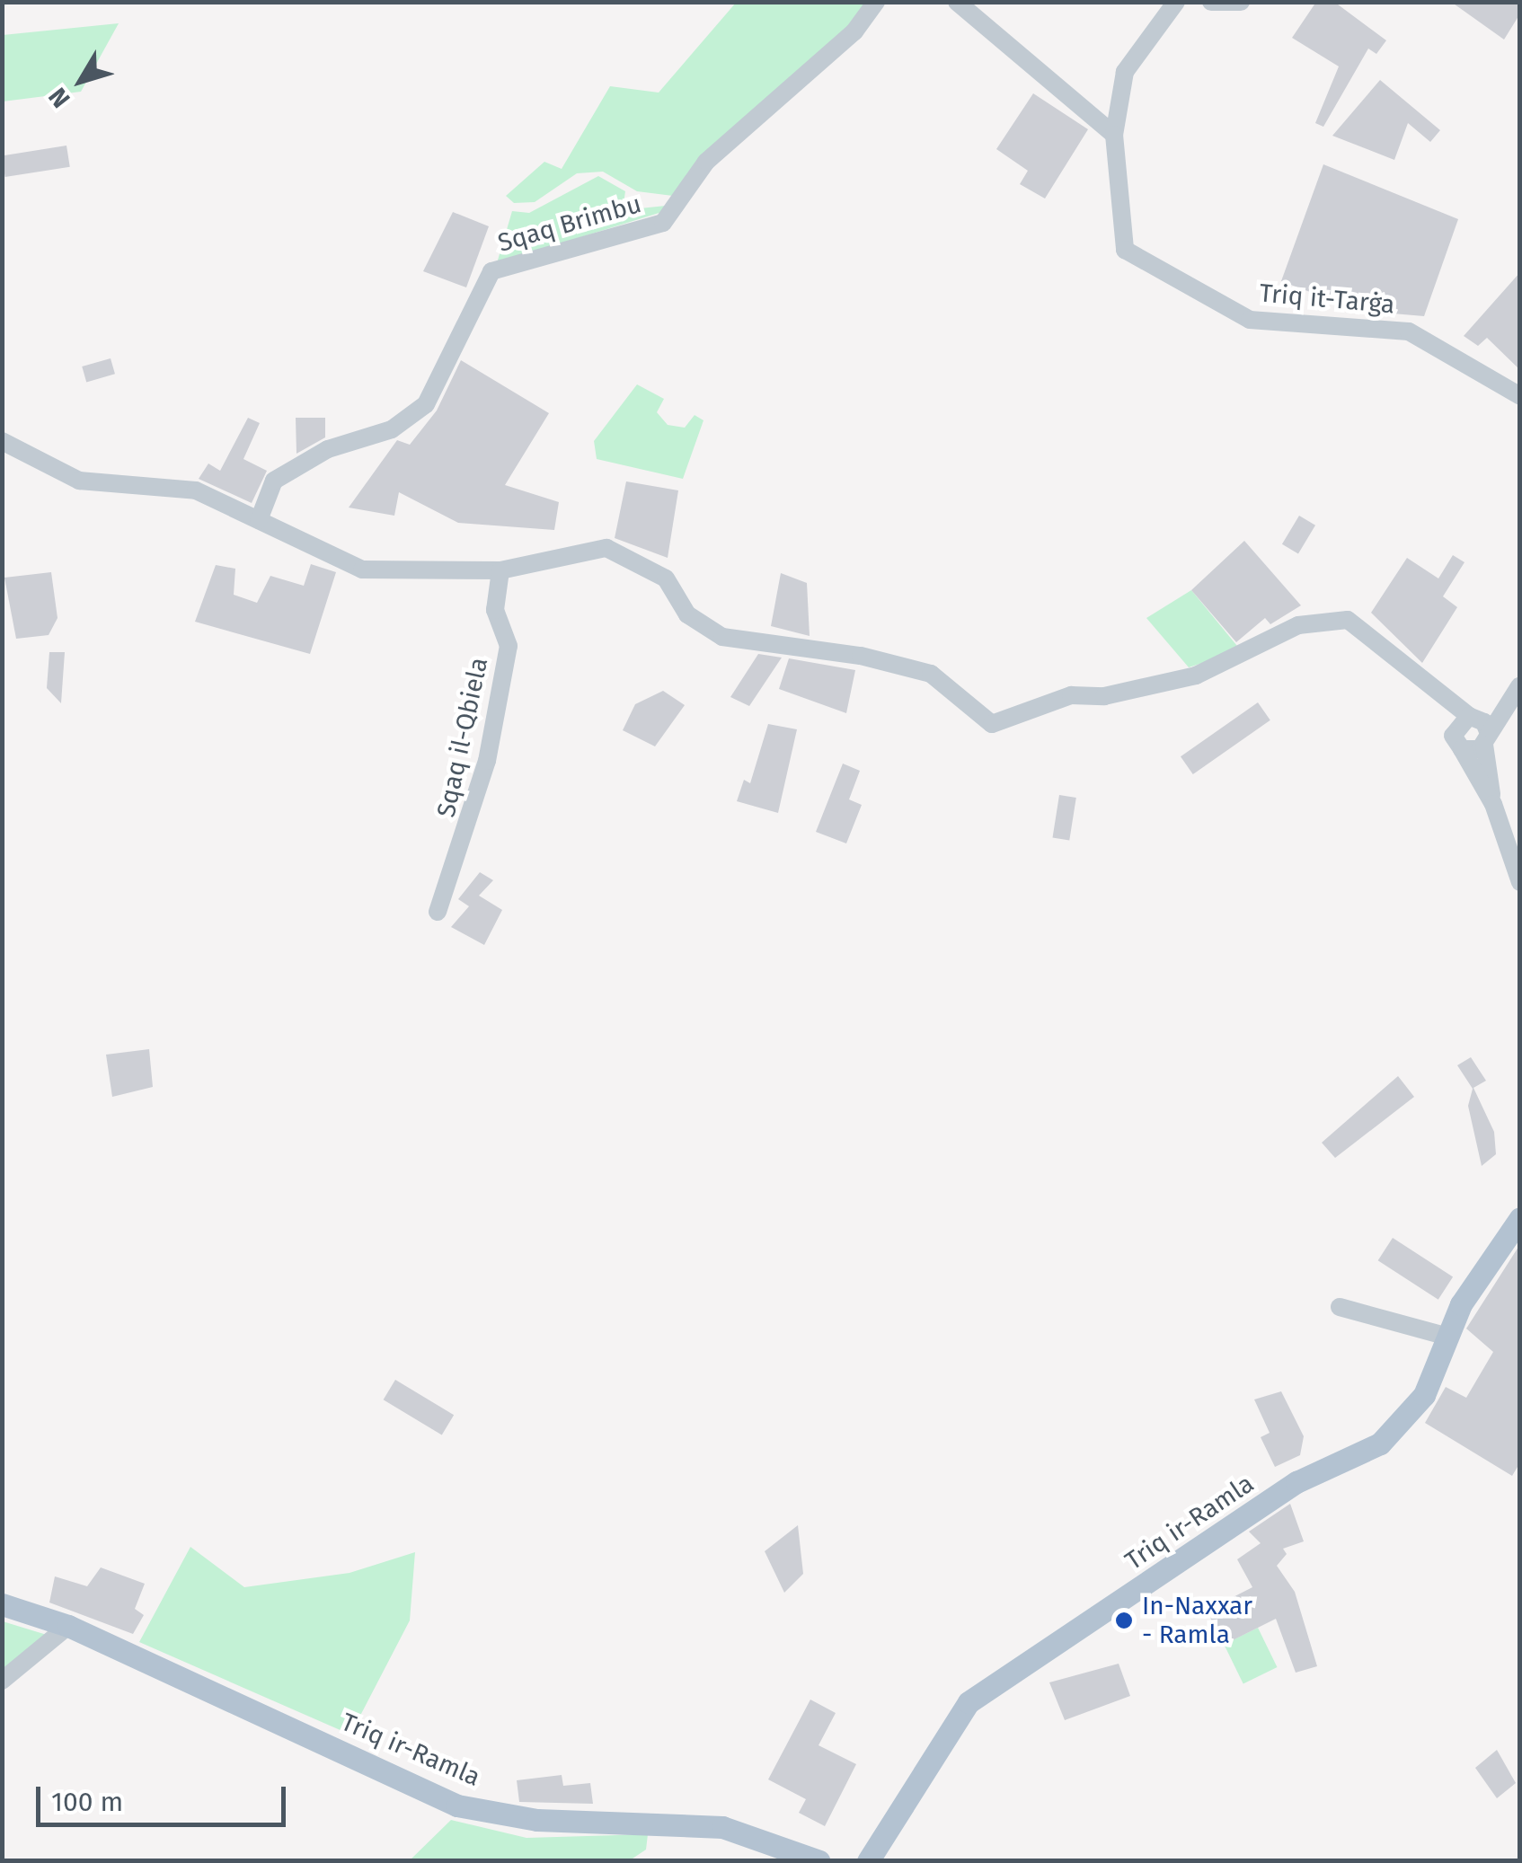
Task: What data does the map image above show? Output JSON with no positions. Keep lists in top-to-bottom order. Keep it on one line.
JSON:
{"streets":{"main road":["Triq ir-Ramla"],"street":["Sqaq Brimbu","Triq it-Tarġa","Sqaq il-Qbiela"]},"places":["In-Naxxar - Ramla"],"scale_bar":"100 m","north":"bottom left"}
